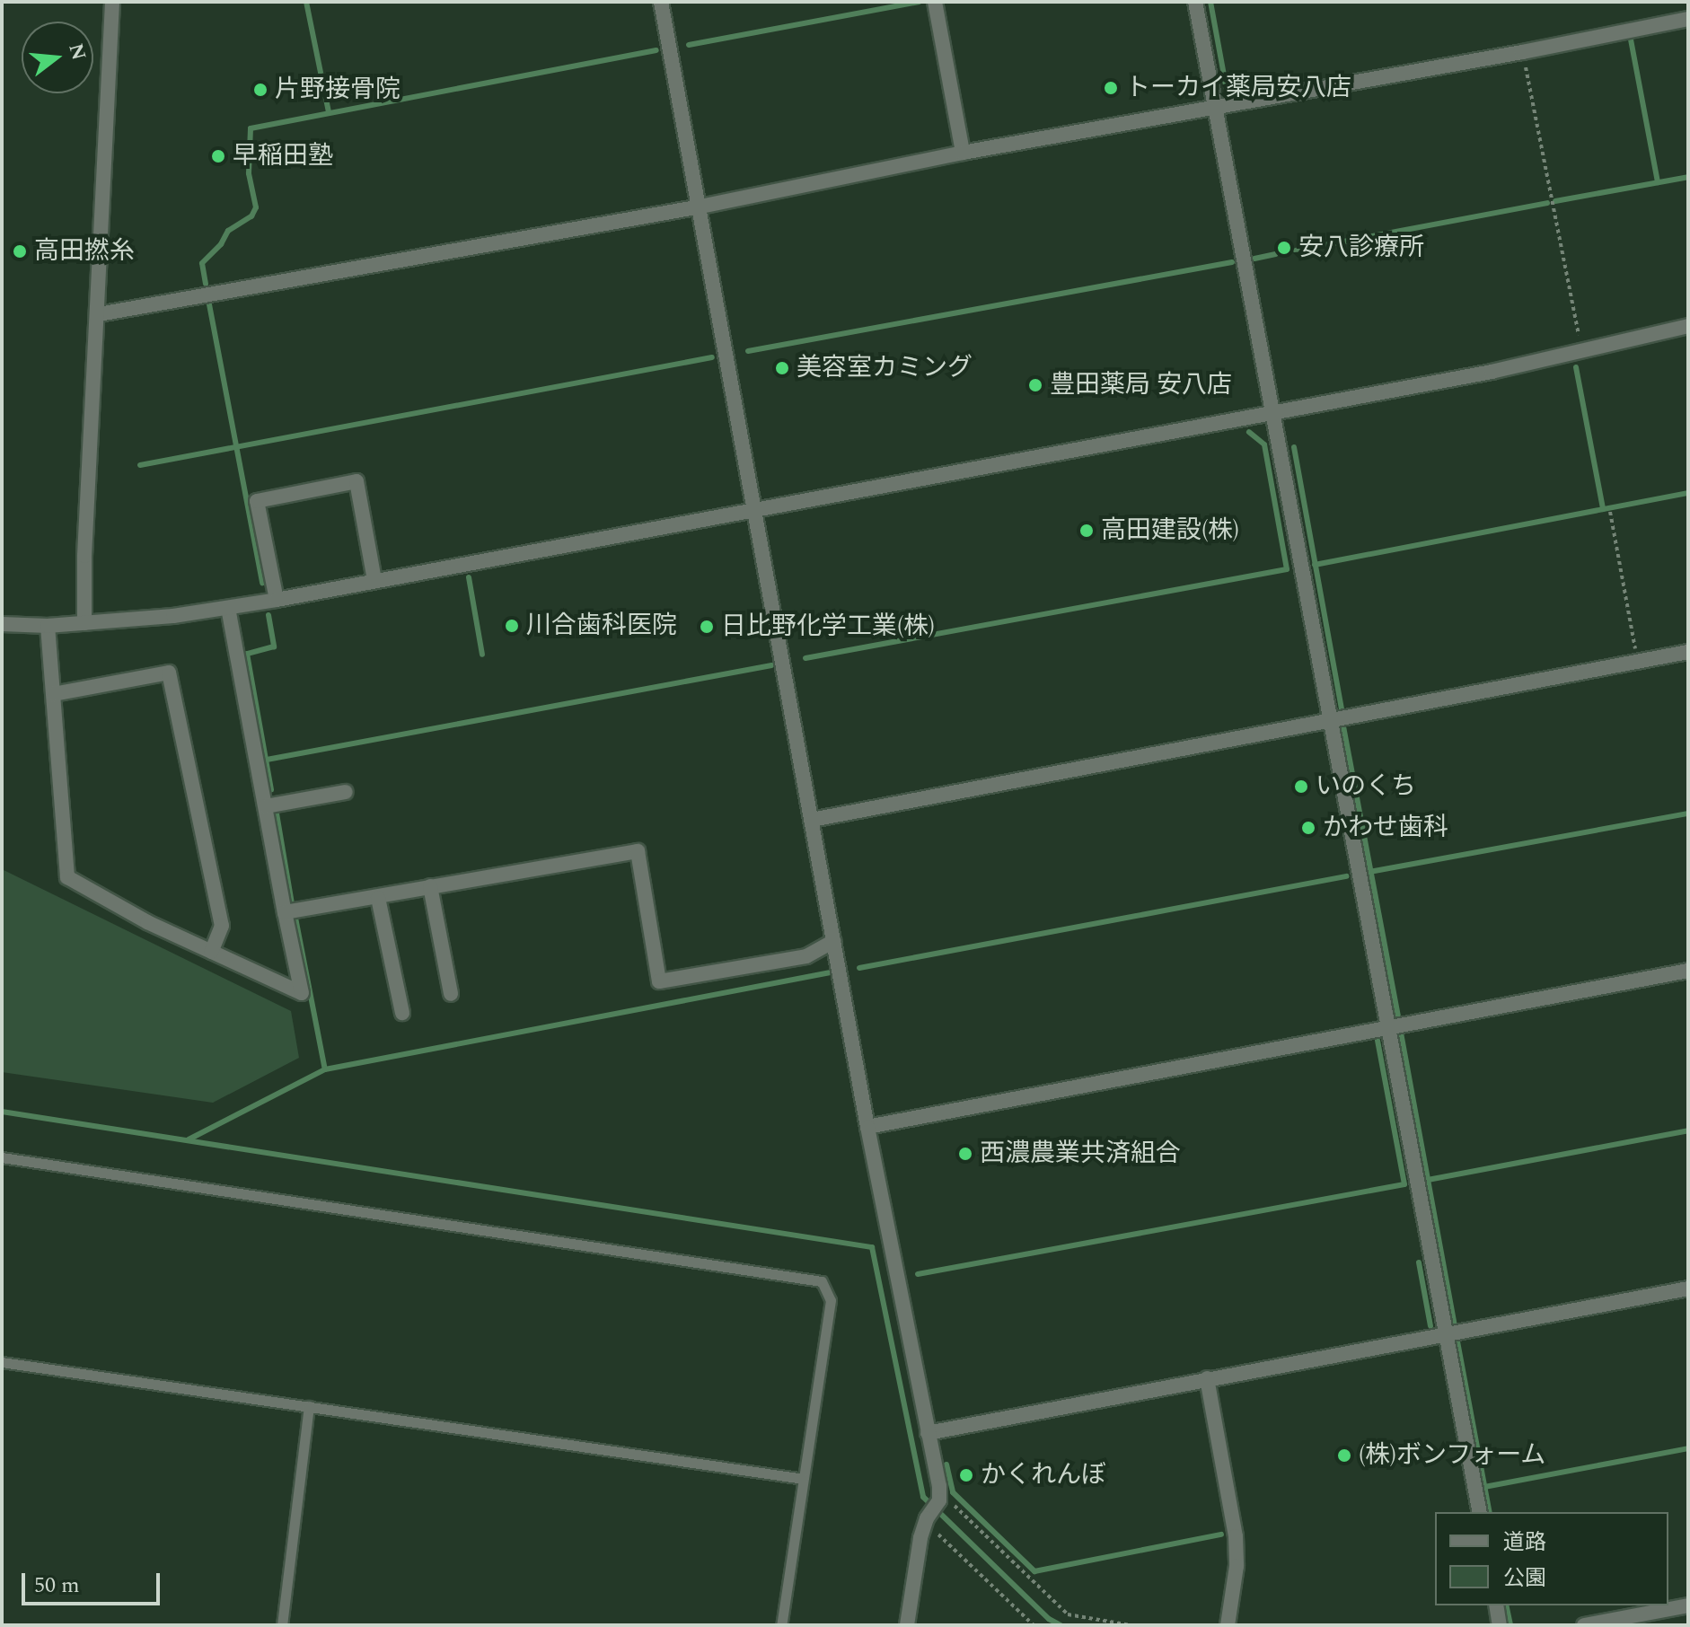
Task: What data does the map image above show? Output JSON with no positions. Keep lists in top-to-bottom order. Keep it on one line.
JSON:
{"places":["トーカイ薬局安八店","片野接骨院","早稲田塾","安八診療所","高田撚糸","美容室カミング","豊田薬局 安八店","高田建設(株)","川合歯科医院","日比野化学工業(株)","いのくち","かわせ歯科","西濃農業共済組合","(株)ボンフォーム","かくれんぼ"],"legend":["道路","公園"],"scale_bar":"50 m","north":"right"}
